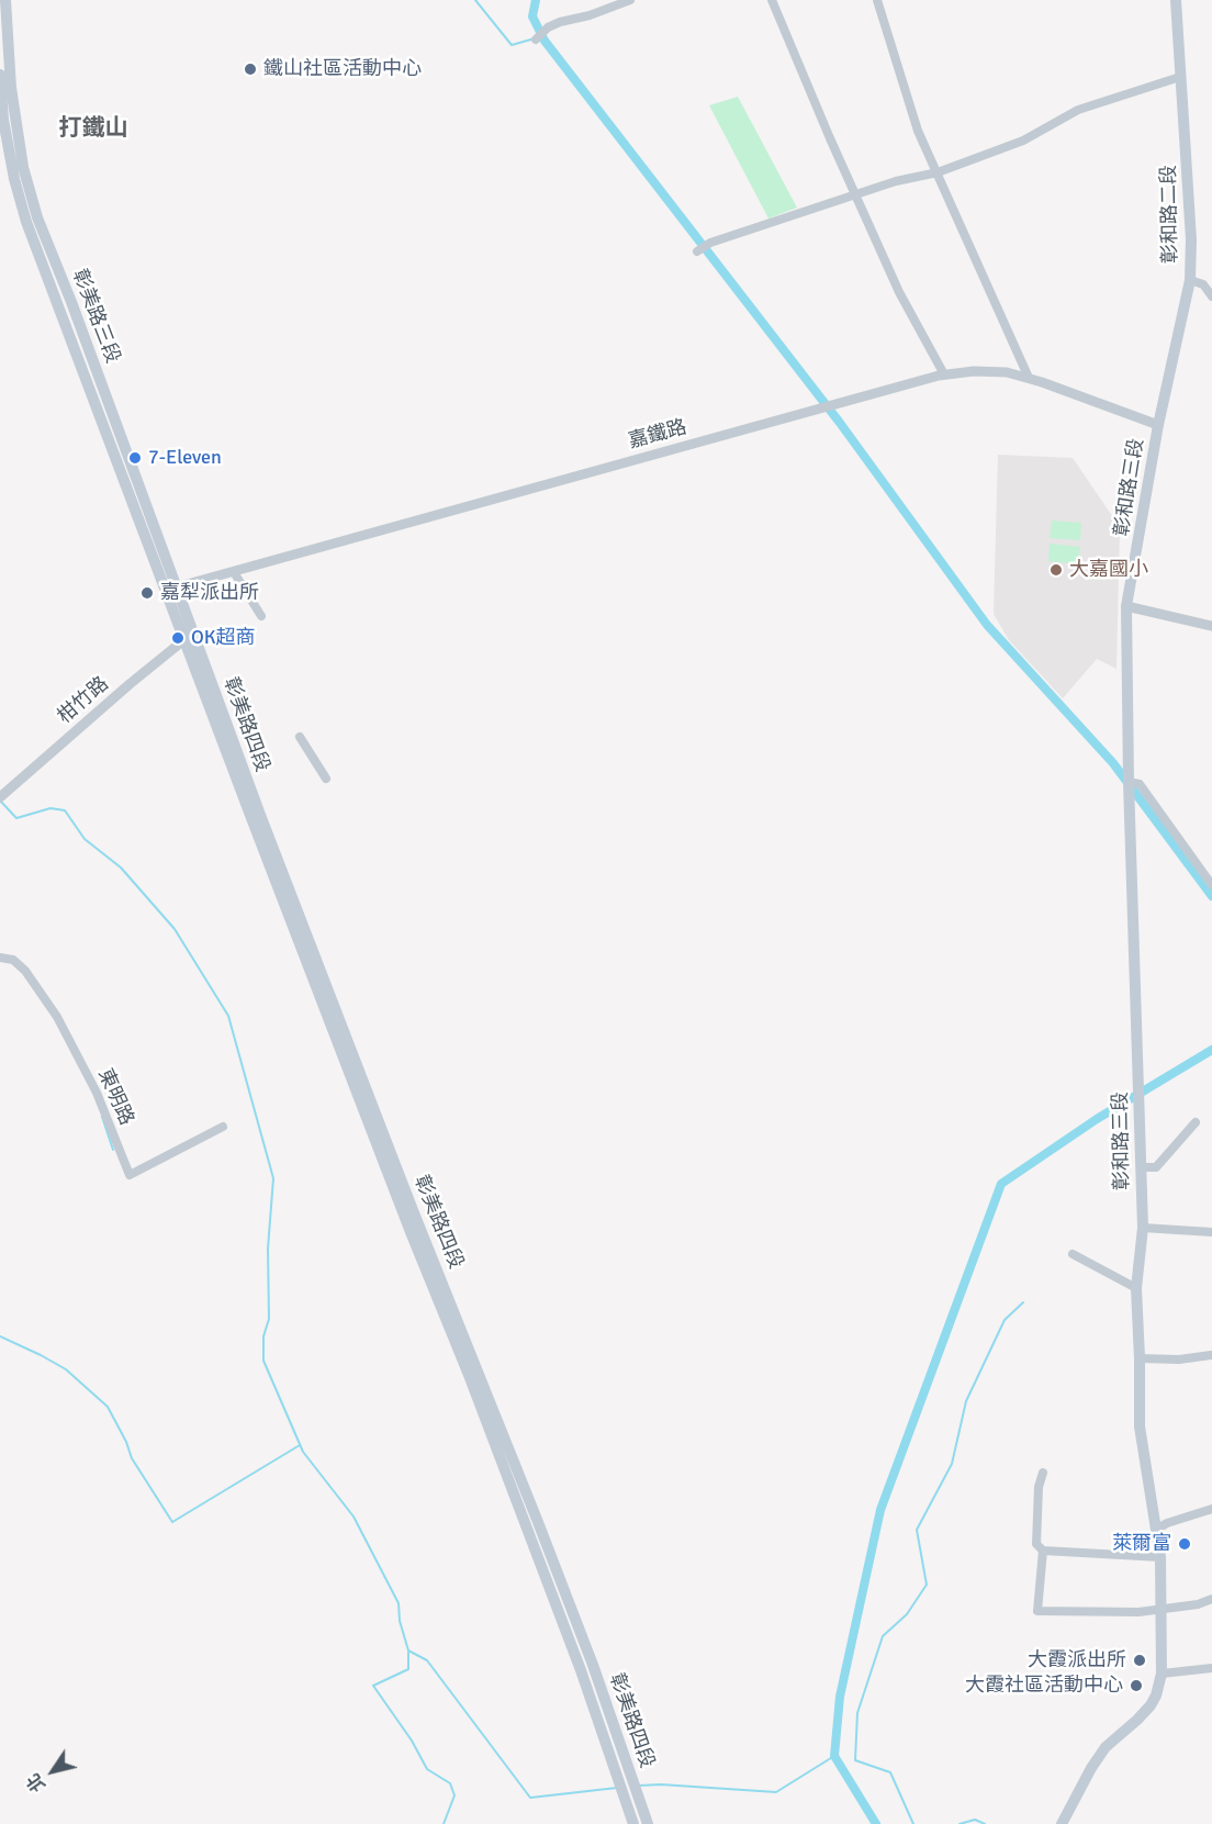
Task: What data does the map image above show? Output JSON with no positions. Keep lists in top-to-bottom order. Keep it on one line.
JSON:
{"streets":{"main road":["彰和路二段","彰美路三段","彰和路三段","彰美路四段"],"street":["嘉鐵路","柑竹路","東明路"]},"crossings":[["彰和路二段","嘉鐵路"],["彰和路二段","彰和路三段"],["彰美路三段","嘉鐵路"],["彰美路三段","柑竹路"],["彰美路三段","彰美路四段"],["嘉鐵路","彰和路三段"],["柑竹路","彰美路四段"]],"districts":["打鐵山"],"places":["鐵山社區活動中心","7-Eleven","大嘉國小","嘉犁派出所","OK超商","萊爾富","大霞派出所","大霞社區活動中心"],"north":"bottom left"}
